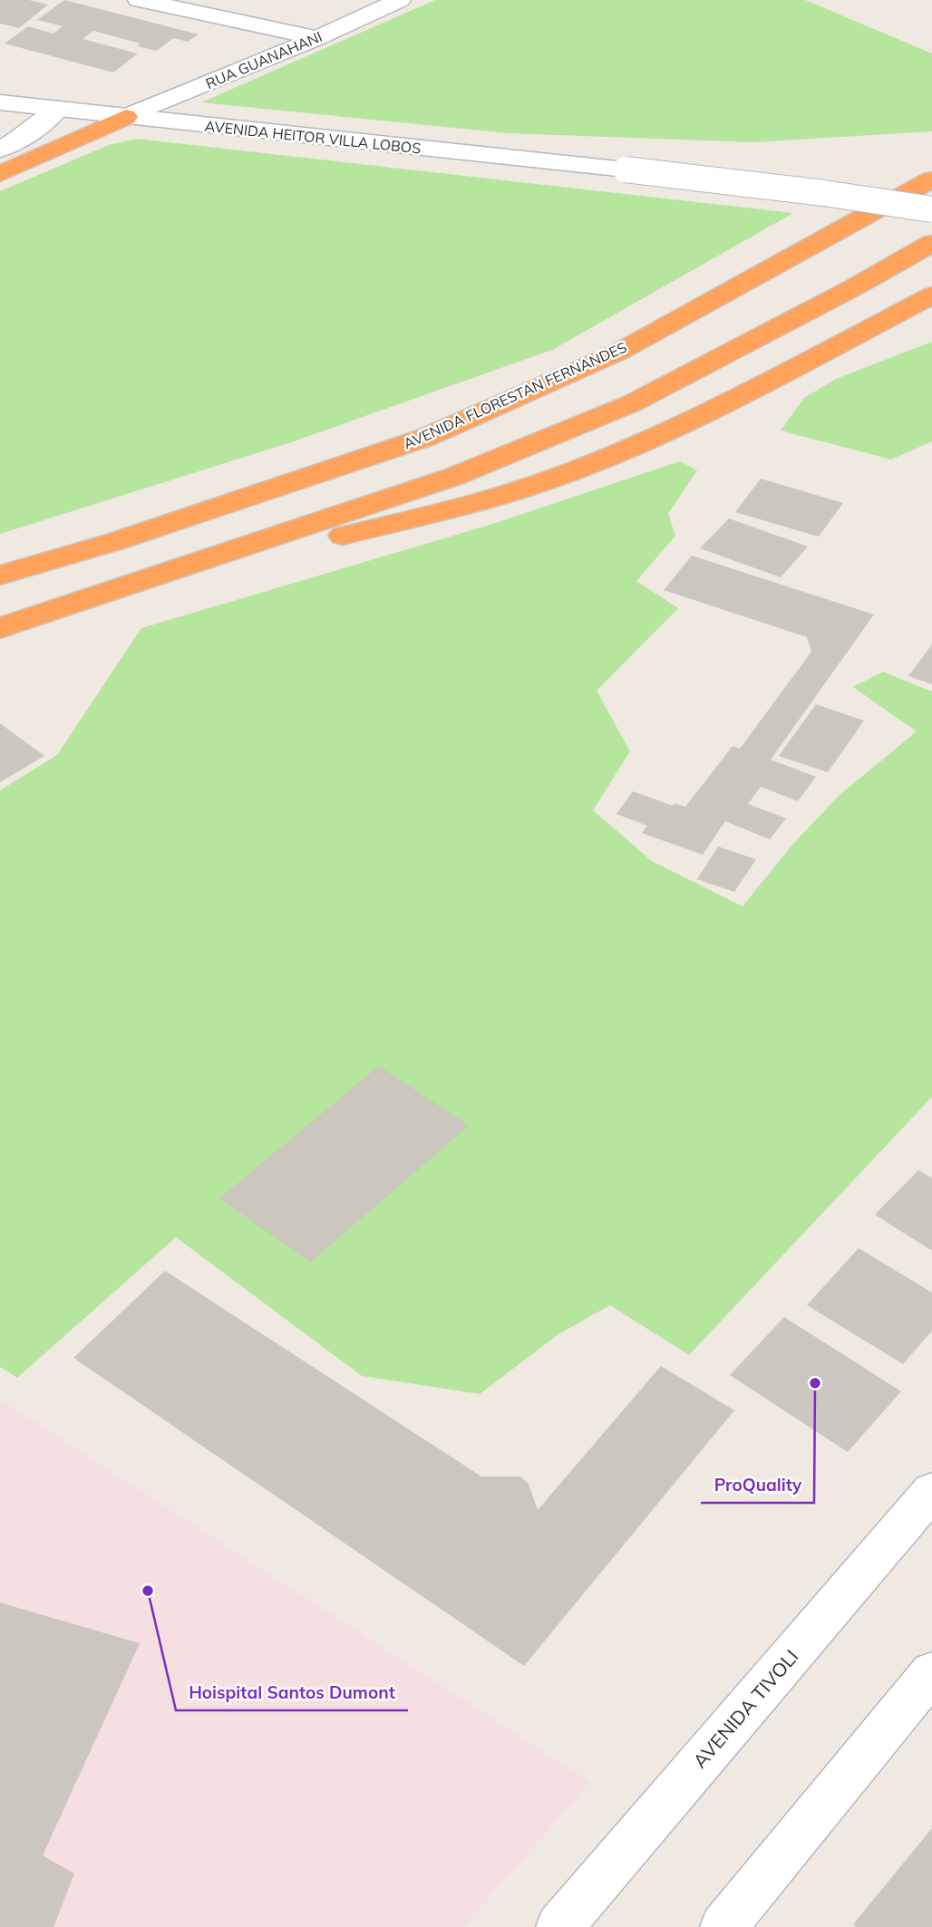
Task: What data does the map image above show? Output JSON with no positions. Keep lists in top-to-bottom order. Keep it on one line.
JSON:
{"streets":{"highway":["AVENIDA FLORESTAN FERNANDES"],"street":["RUA GUANAHANI","AVENIDA HEITOR VILLA LOBOS","AVENIDA TIVOLI"]},"crossings":[["RUA GUANAHANI","AVENIDA HEITOR VILLA LOBOS"]],"places":["ProQuality","Hoispital Santos Dumont"]}
